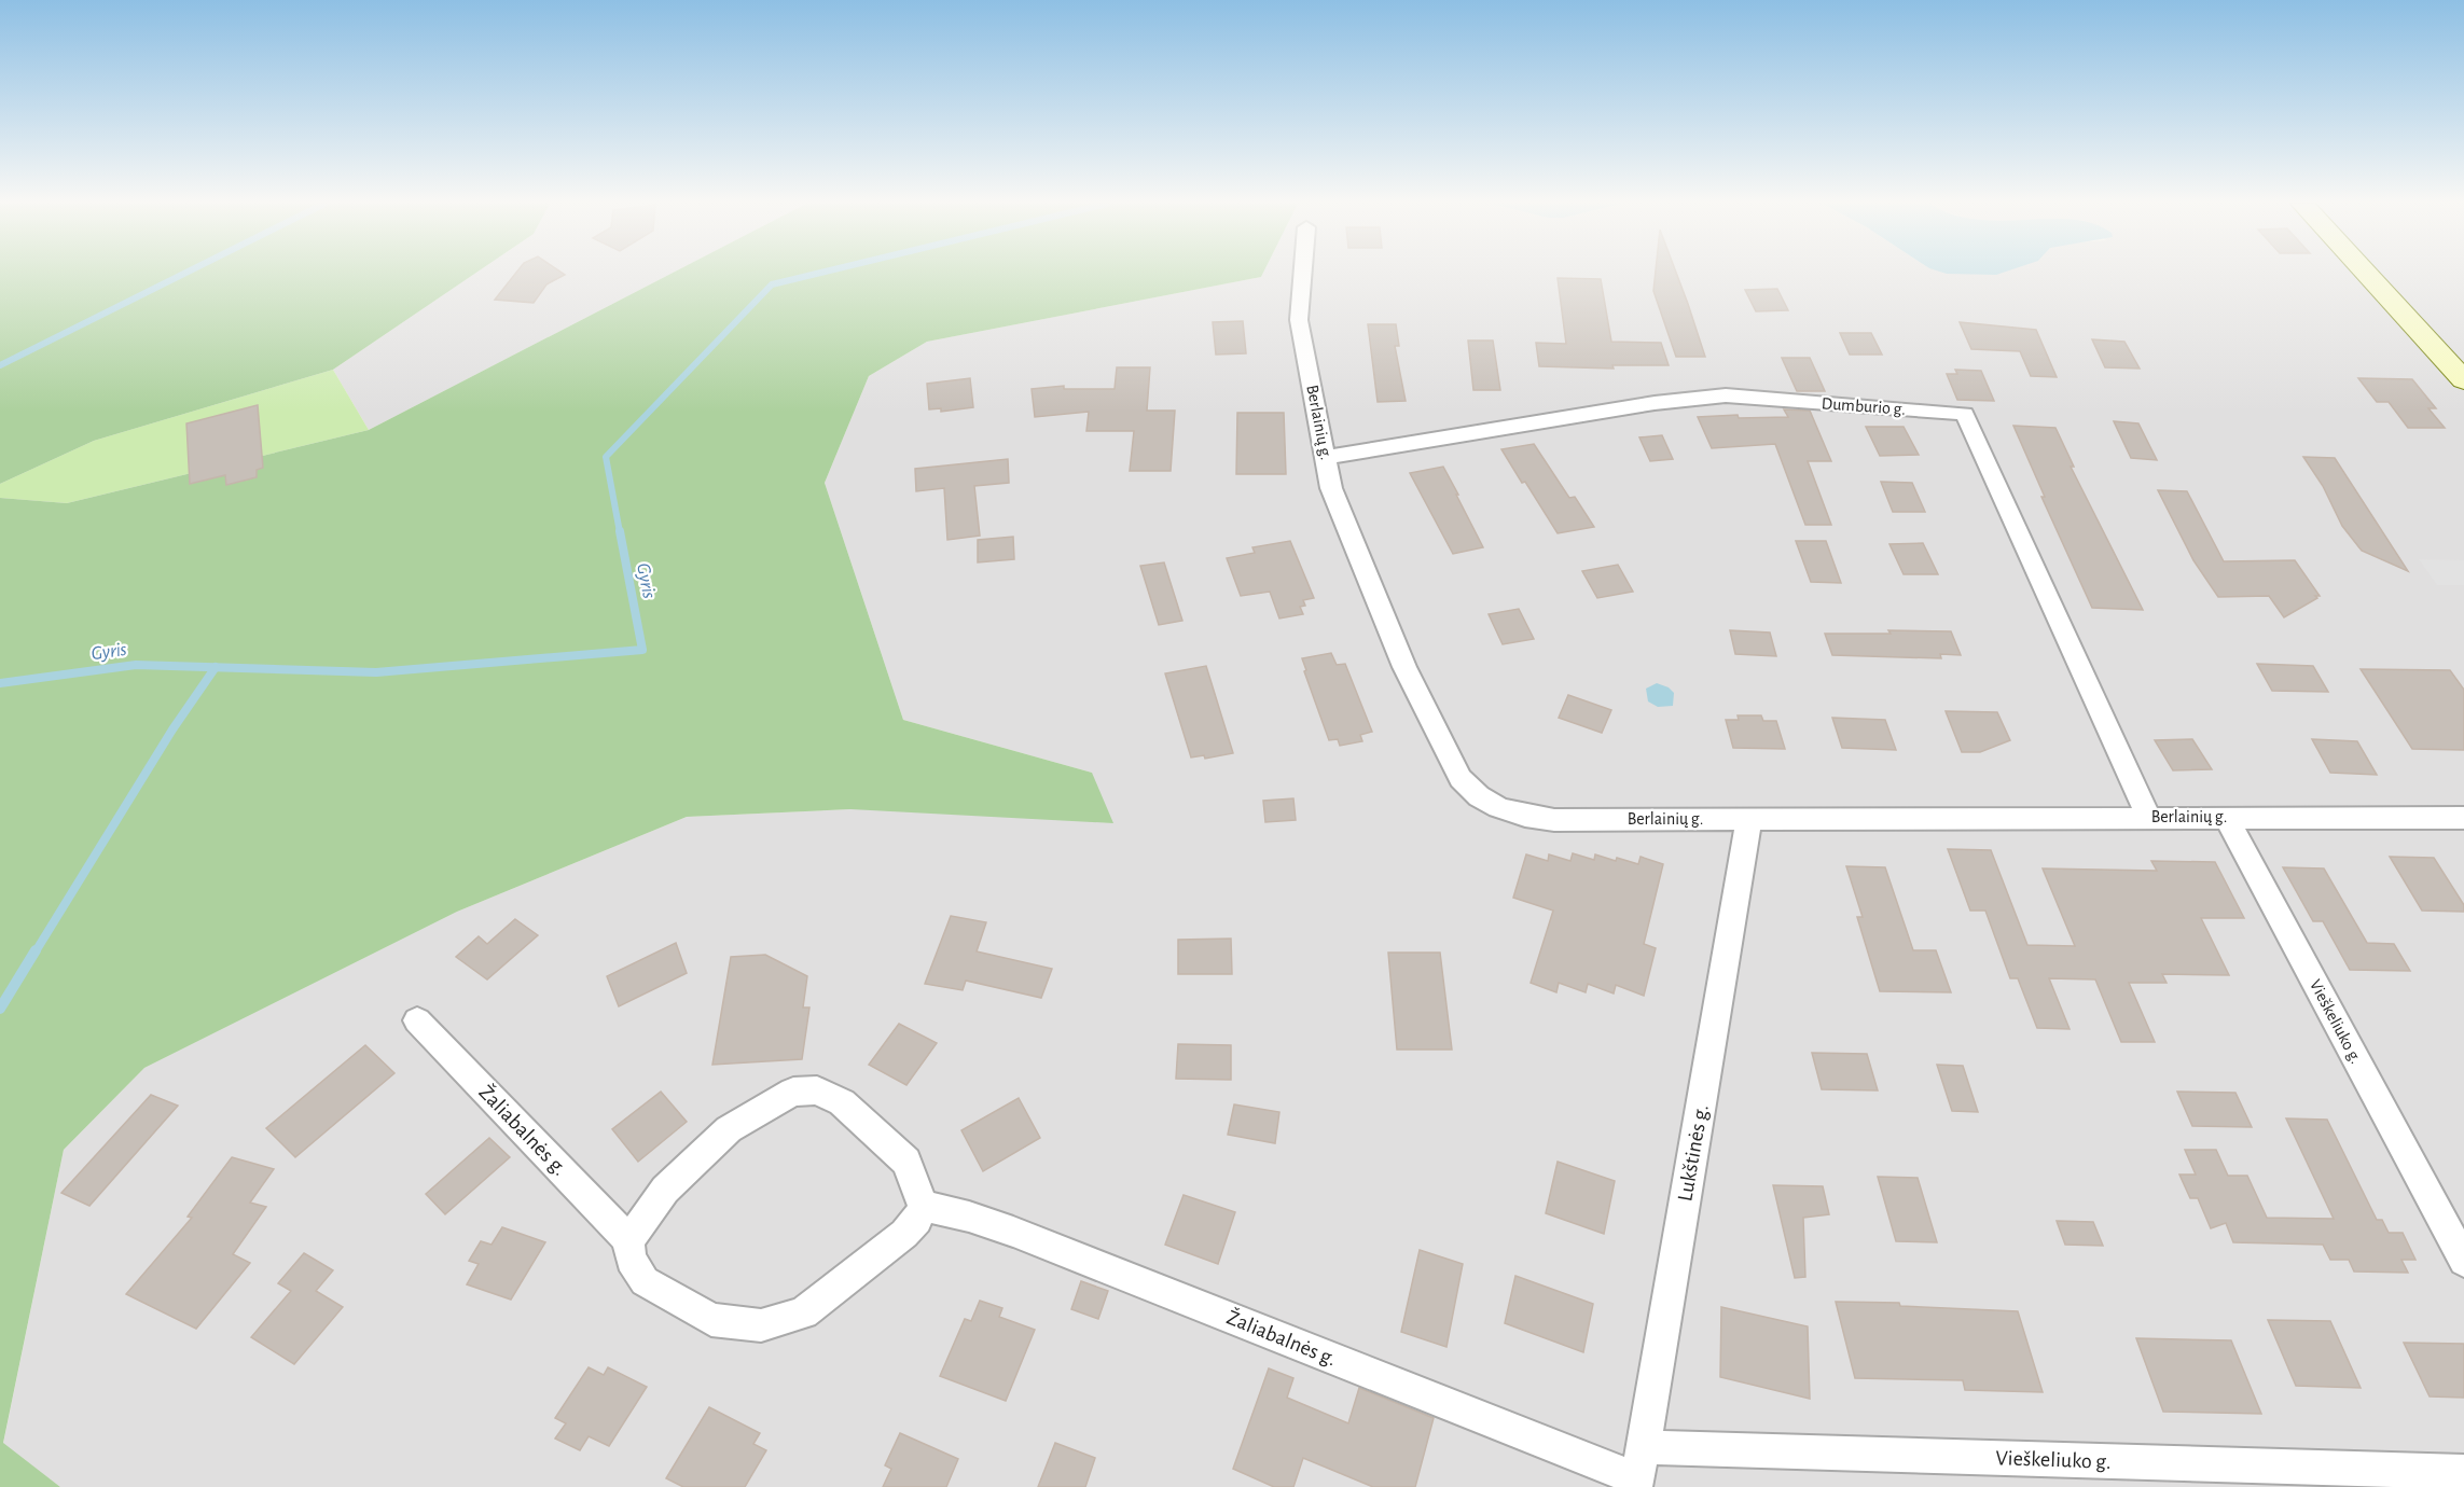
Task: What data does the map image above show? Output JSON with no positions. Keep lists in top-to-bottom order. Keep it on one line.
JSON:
{"streets":{"street":["Dumburio g.","Berlainių g.","Vieškeliuko g.","Žaliabalnės g.","Lukštinės g."]},"crossings":[["Dumburio g.","Berlainių g."],["Berlainių g.","Vieškeliuko g."],["Berlainių g.","Lukštinės g."],["Vieškeliuko g.","Žaliabalnės g."],["Vieškeliuko g.","Lukštinės g."],["Žaliabalnės g.","Lukštinės g."]],"water":["Gyris"]}
